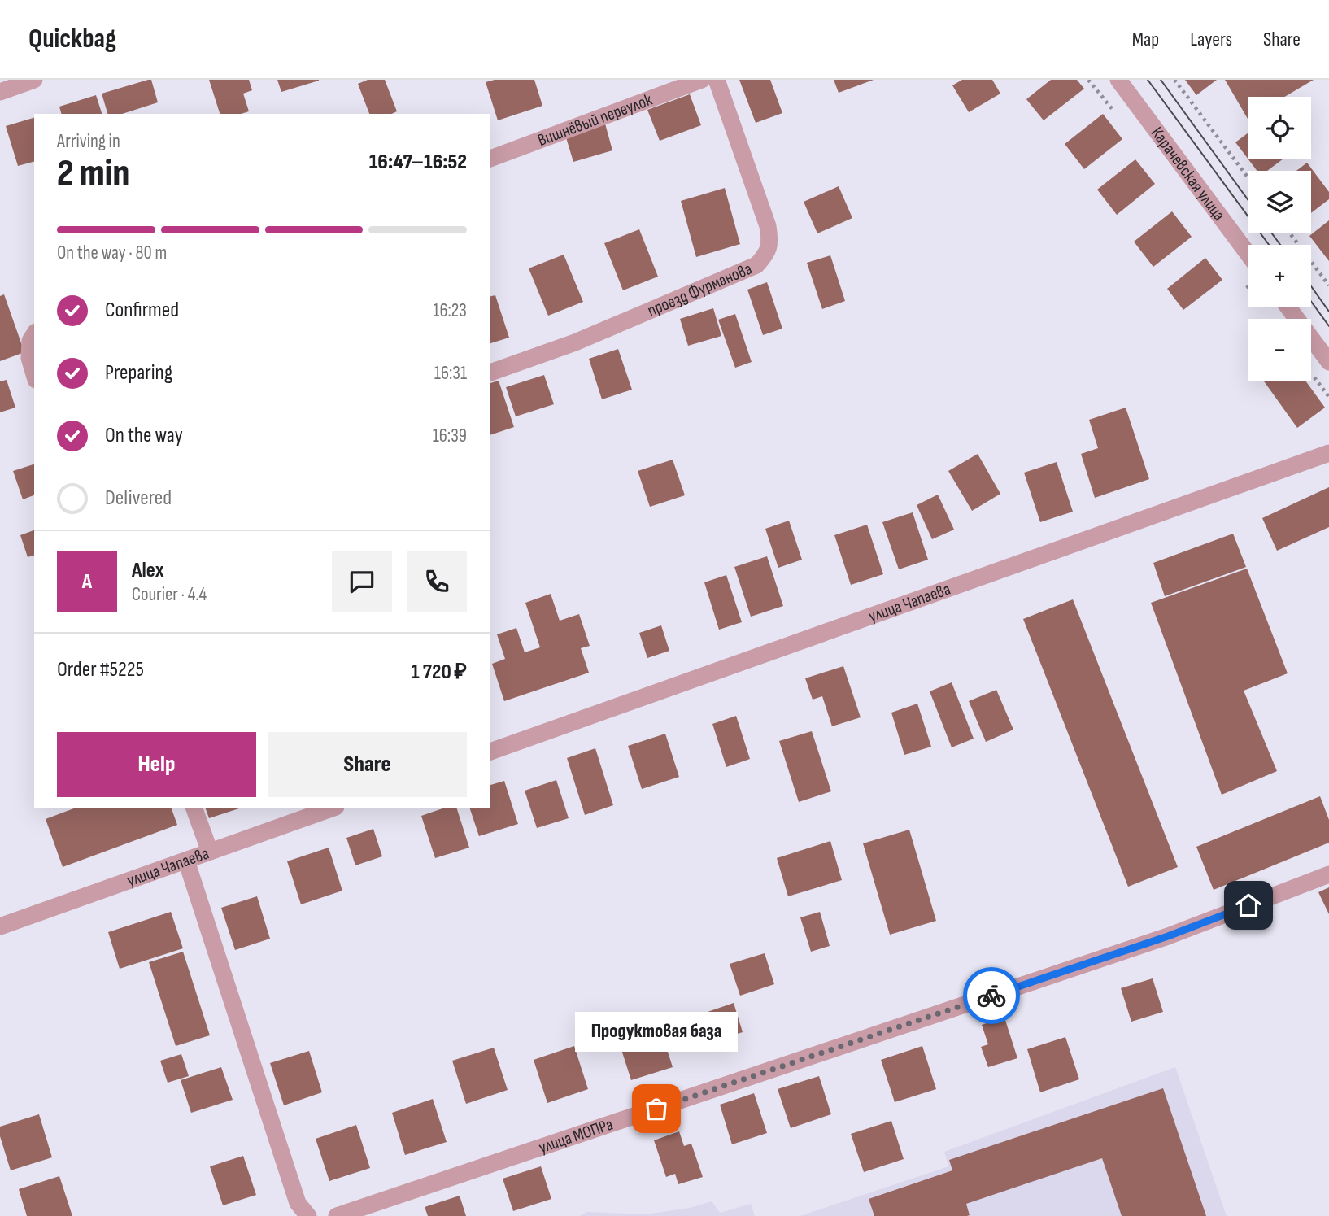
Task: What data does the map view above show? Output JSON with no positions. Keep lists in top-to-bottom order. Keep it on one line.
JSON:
{"streets":{"street":["Вишнёвый переулок","Карачевская улица","проезд Фурманова","улица Чапаева","улица МОПРа"]},"places":["Продуктовая база"],"page":{"header":"Quickbag","nav":["Map","Layers","Share"],"map_buttons":["+","−"],"heading":["2 min","Arriving in","16:47–16:52"],"panel":["Alex","Courier · 4.4","Order #5225","1 720 ₽"],"bar":"On the way · 80 m","list":[["Confirmed","16:23"],["Preparing","16:31"],["On the way","16:39"],"Delivered"],"round":"A","buttons":["Help","Share"],"bubble":"Продуктовая база"}}
